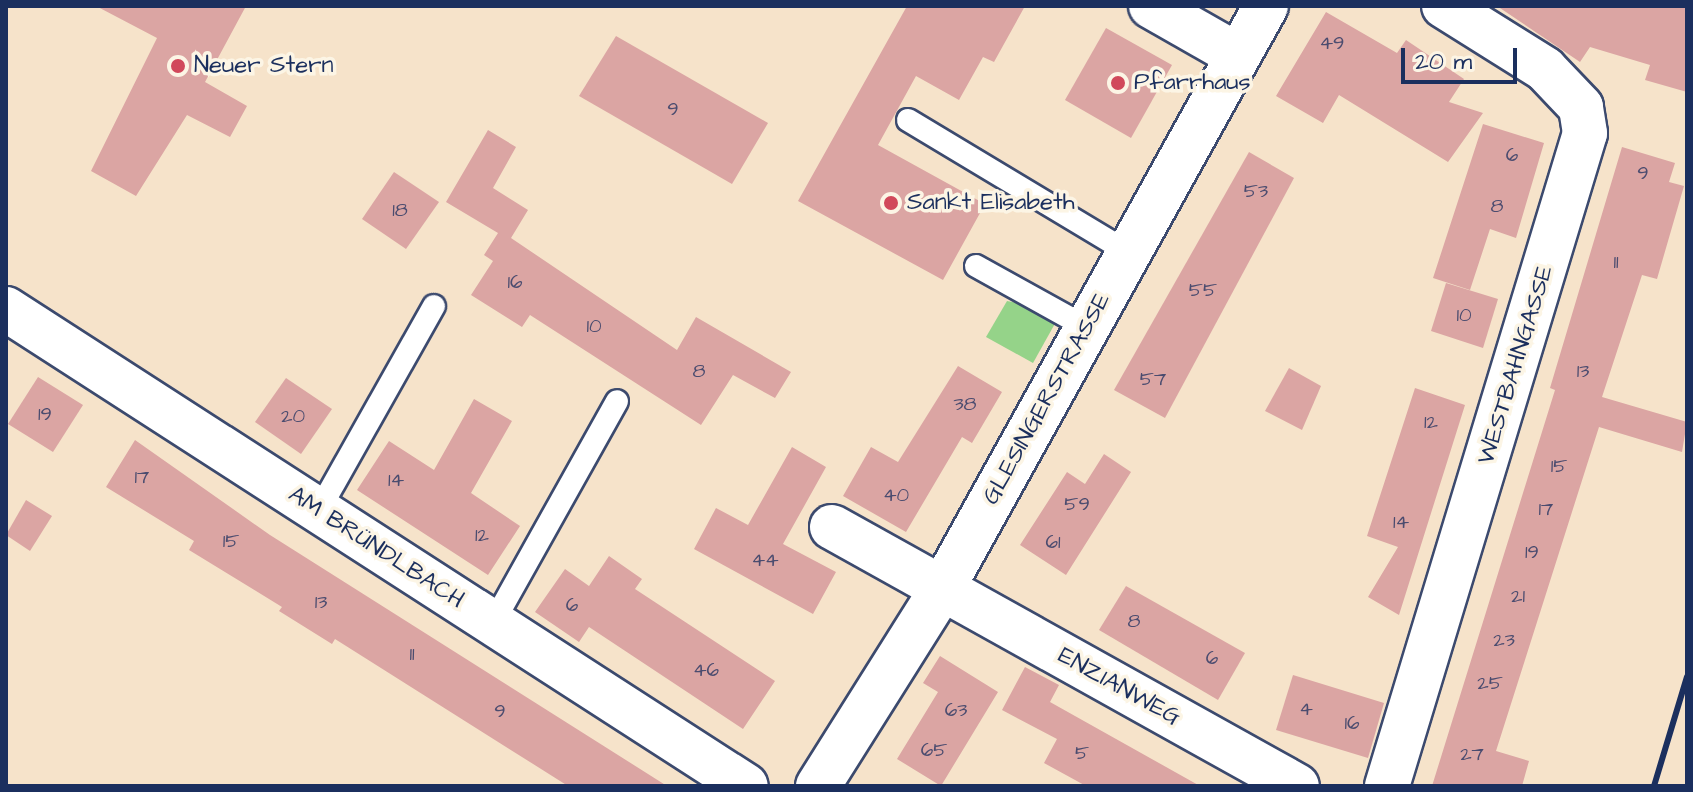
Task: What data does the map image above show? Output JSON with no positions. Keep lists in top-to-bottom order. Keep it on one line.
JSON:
{"streets":{"street":["WESTBAHNGASSE","GLESINGERSTRASSE","AM BRÜNDLBACH","ENZIANWEG"]},"crossings":[["GLESINGERSTRASSE","ENZIANWEG"]],"places":["Neuer Stern","Pfarrhaus","Sankt Elisabeth"],"house_numbers":["49","9","6","9","53","8","18","11","16","55","10","10","8","13","57","38","19","20","12","15","17","14","40","59","17","14","12","15","61","19","44","21","13","6","8","23","11","6","46","25","4","63","9","16","65","5","27"],"scale_bar":"20 m"}
